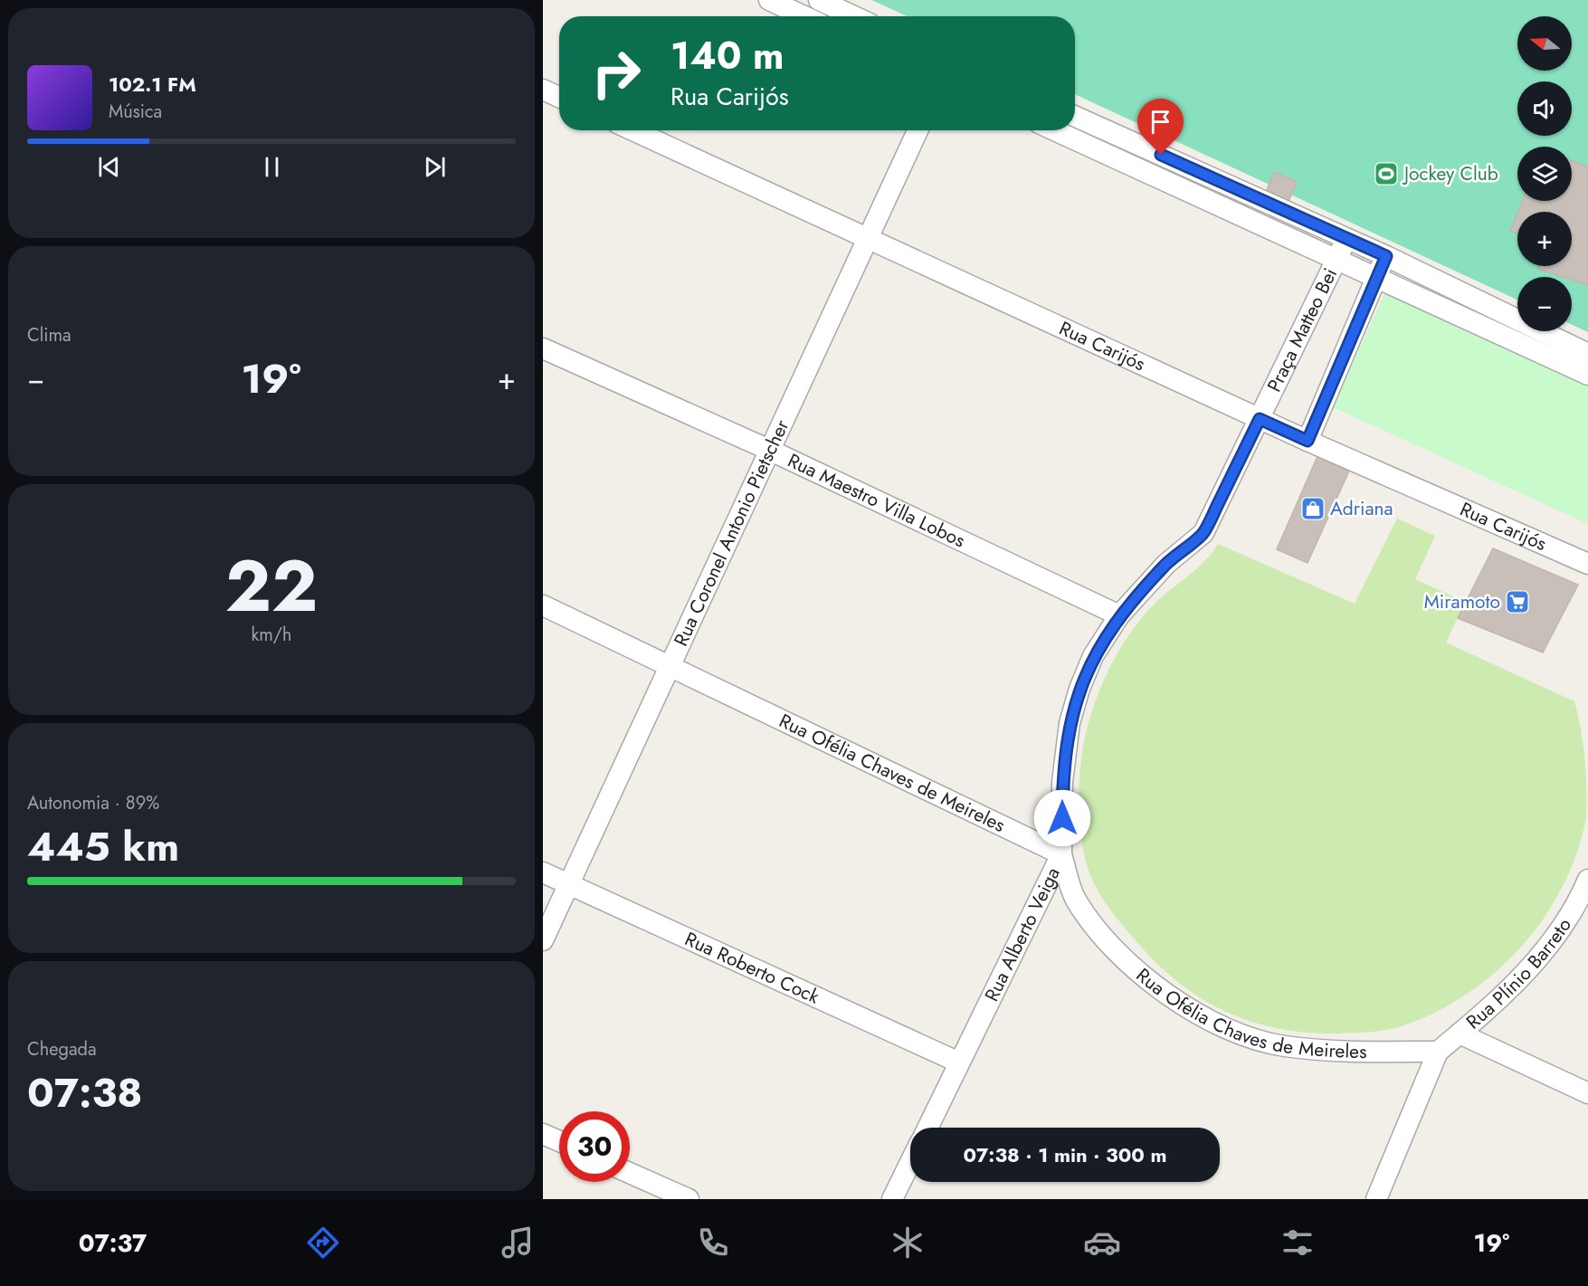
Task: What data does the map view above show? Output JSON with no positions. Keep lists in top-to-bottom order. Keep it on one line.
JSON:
{"streets":{"street":["Praça Matteo Bei","Rua Carijós","Rua Maestro Villa Lobos","Rua Coronel Antonio Pietscher","Rua Ofélia Chaves de Meireles","Rua Alberto Veiga","Rua Roberto Cock","Rua Plínio Barreto"]},"crossings":[["Praça Matteo Bei","Rua Carijós"],["Praça Matteo Bei","Rua Alberto Veiga"],["Rua Carijós","Rua Coronel Antonio Pietscher"],["Rua Carijós","Rua Alberto Veiga"],["Rua Maestro Villa Lobos","Rua Coronel Antonio Pietscher"],["Rua Maestro Villa Lobos","Rua Alberto Veiga"],["Rua Coronel Antonio Pietscher","Rua Ofélia Chaves de Meireles"],["Rua Coronel Antonio Pietscher","Rua Roberto Cock"],["Rua Ofélia Chaves de Meireles","Rua Alberto Veiga"],["Rua Alberto Veiga","Rua Roberto Cock"]],"places":{"sports":["Jockey Club"],"shop":["Adriana"],"supermarket":["Miramoto"]},"north":"left","page":{"map_buttons":["+","−"],"turn":["140 m","Rua Carijós"],"song":["102.1 FM","Música"],"tile":["Clima",["22","km/h"],["Autonomia · 89%","445 km"],["Chegada","07:38"]],"heat":["−","19°","+"],"limit":"30","trip":"07:38 · 1 min · 300 m","tabs":["07:37","19°"]}}
